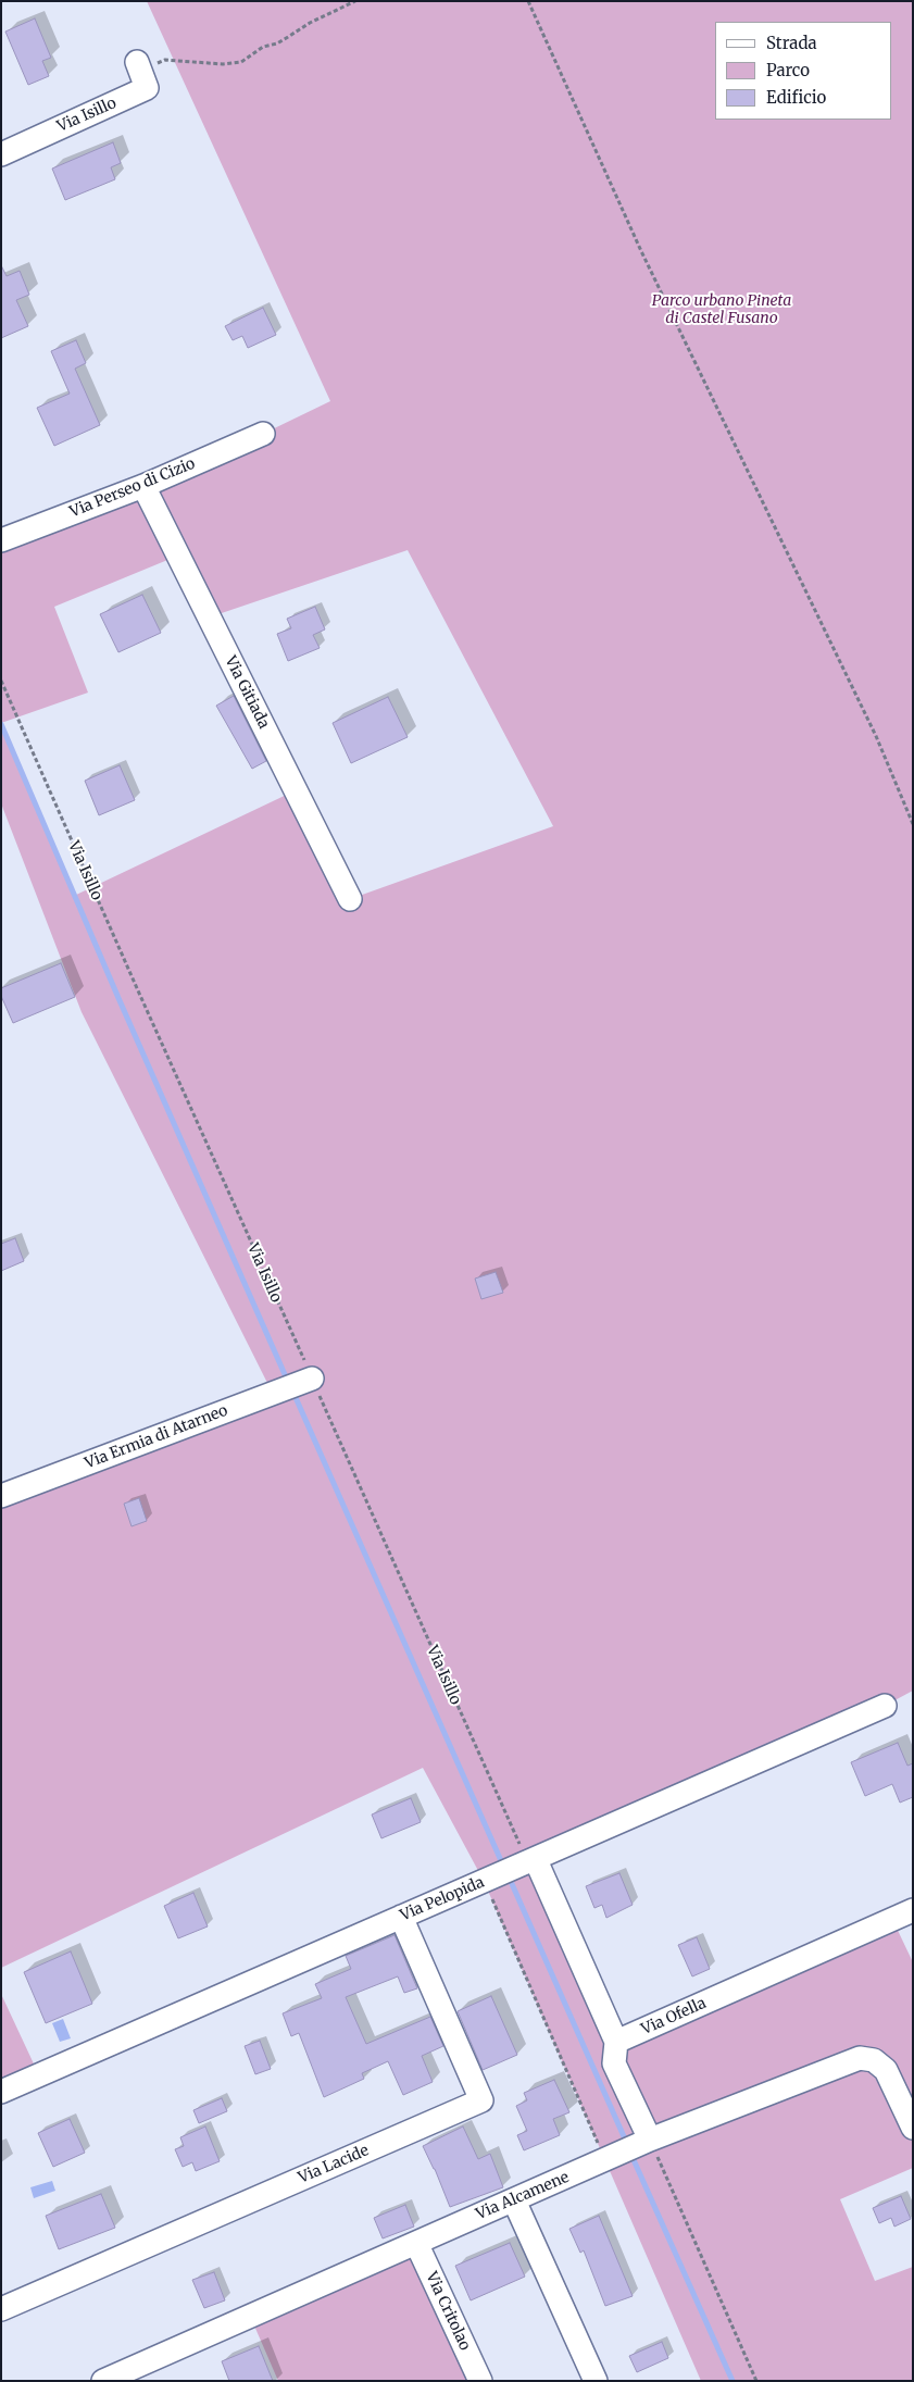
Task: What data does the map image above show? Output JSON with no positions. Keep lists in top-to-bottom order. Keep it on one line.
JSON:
{"streets":{"street":["Via Isillo","Via Perseo di Cizio","Via Gitiada","Via Ermia di Atarneo","Via Pelopida","Via Ofella","Via Lacide","Via Alcamene","Via Critolao"]},"crossings":[["Via Isillo","Via Ermia di Atarneo"],["Via Isillo","Via Pelopida"],["Via Perseo di Cizio","Via Gitiada"],["Via Pelopida","Via Lacide"],["Via Alcamene","Via Critolao"]],"parks":["Parco urbano Pineta di Castel Fusano"],"legend":["Strada","Parco","Edificio"]}
